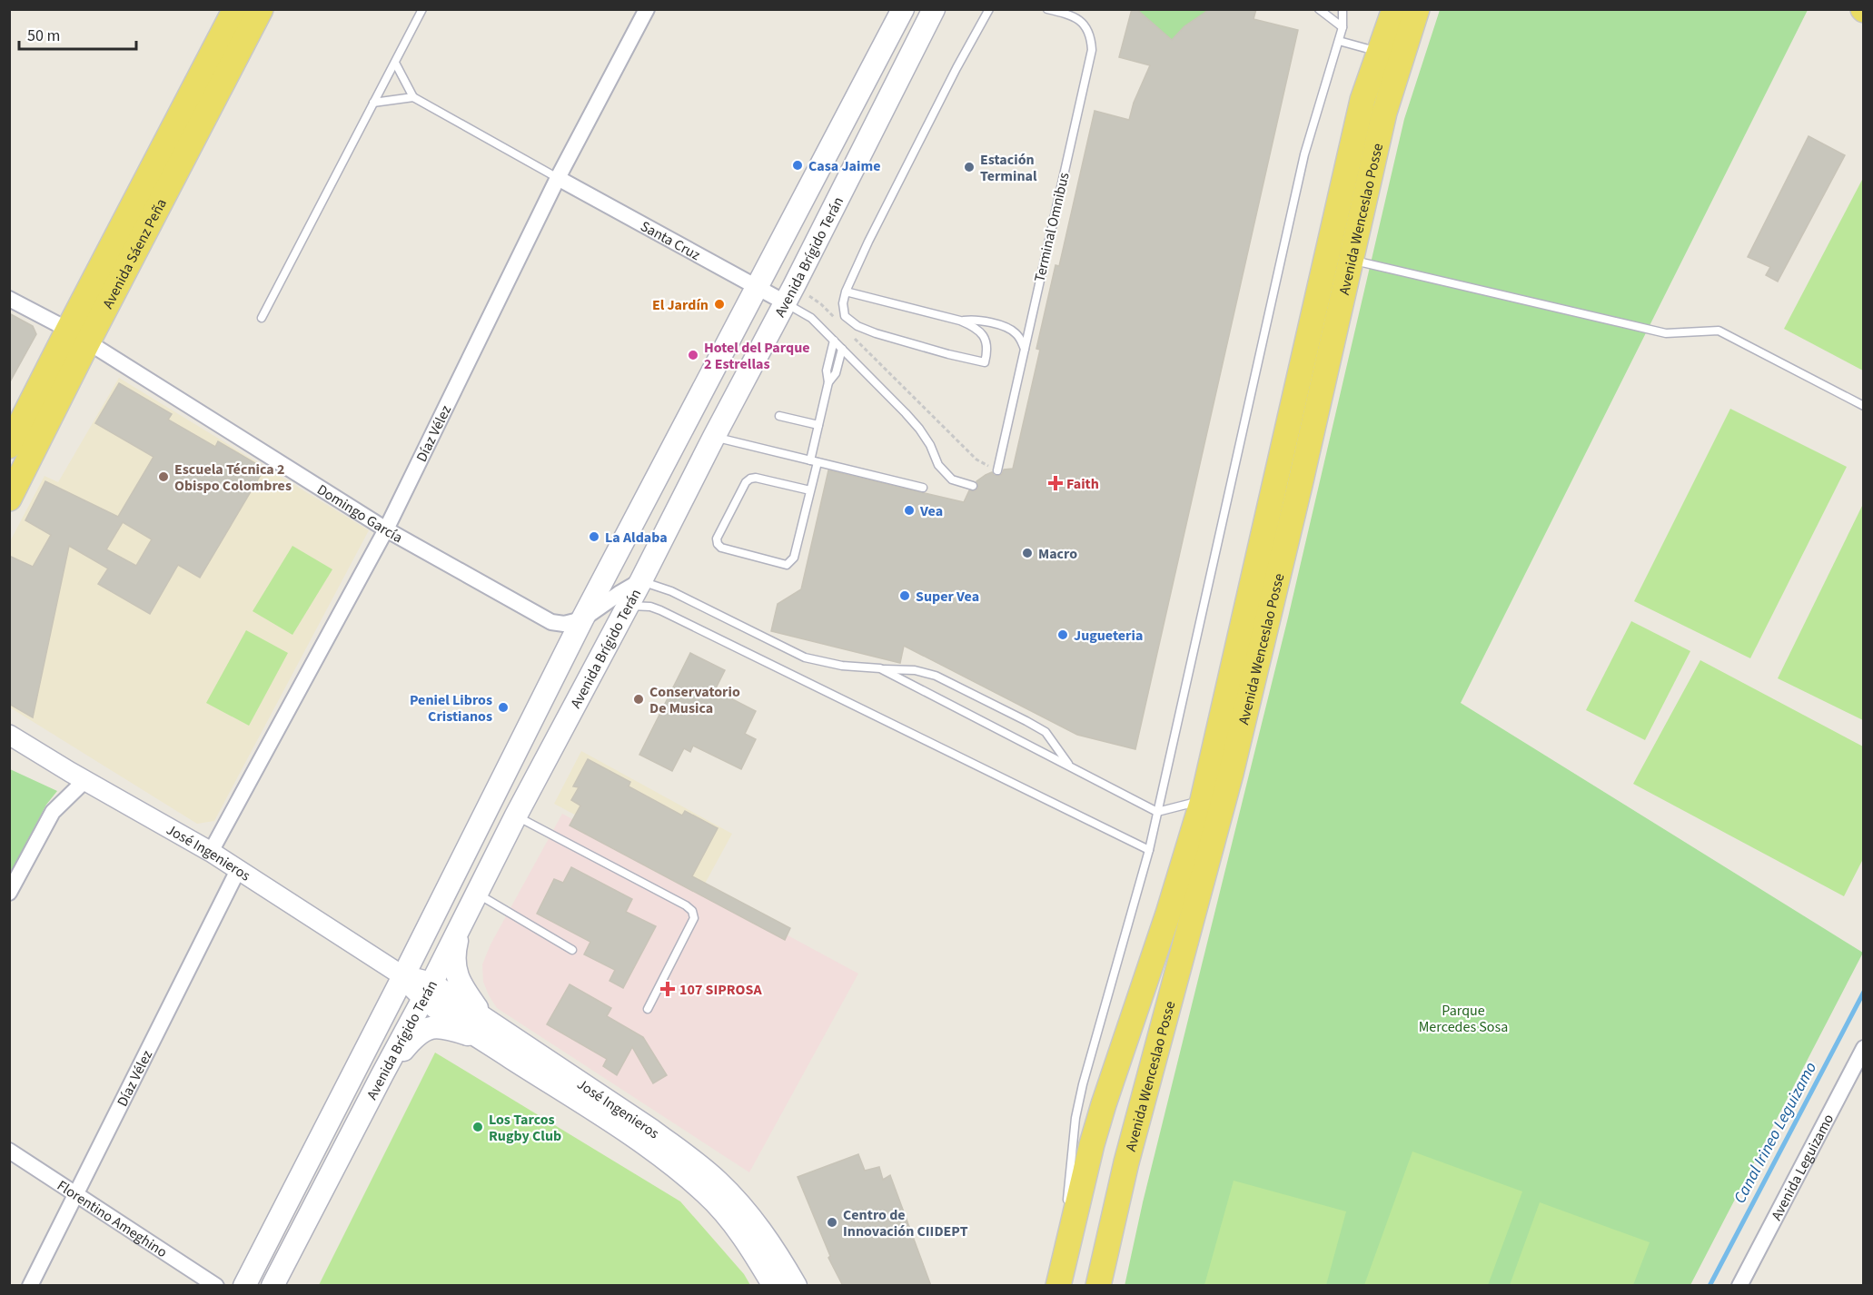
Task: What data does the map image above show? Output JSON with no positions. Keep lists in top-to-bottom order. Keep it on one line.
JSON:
{"streets":{"main road":["Avenida Wenceslao Posse","Avenida Sáenz Peña","Avenida Brígido Terán","José Ingenieros"],"street":["Santa Cruz","Díaz Vélez","Domingo García","Avenida Leguizamo","Florentino Ameghino"],"lane":["Terminal Omnibus"]},"crossings":[["Santa Cruz","Avenida Brígido Terán"],["Santa Cruz","Díaz Vélez"],["Avenida Sáenz Peña","Domingo García"],["Avenida Brígido Terán","Domingo García"],["Avenida Brígido Terán","José Ingenieros"],["Díaz Vélez","Domingo García"],["Díaz Vélez","José Ingenieros"],["Díaz Vélez","Florentino Ameghino"]],"water":["Canal Irineo Leguizamo"],"parks":["Parque Mercedes Sosa"],"places":{"other":["Casa Jaime","Estación Terminal","El Jardín","Hotel del Parque 2 Estrellas","Escuela Técnica 2 Obispo Colombres","Vea","La Aldaba","Macro","Super Vea","Jugueteria","Conservatorio De Musica","Peniel Libros Cristianos","Los Tarcos Rugby Club","Centro de Innovación CIIDEPT"],"health":["Faith","107 SIPROSA"]},"scale_bar":"50 m"}
